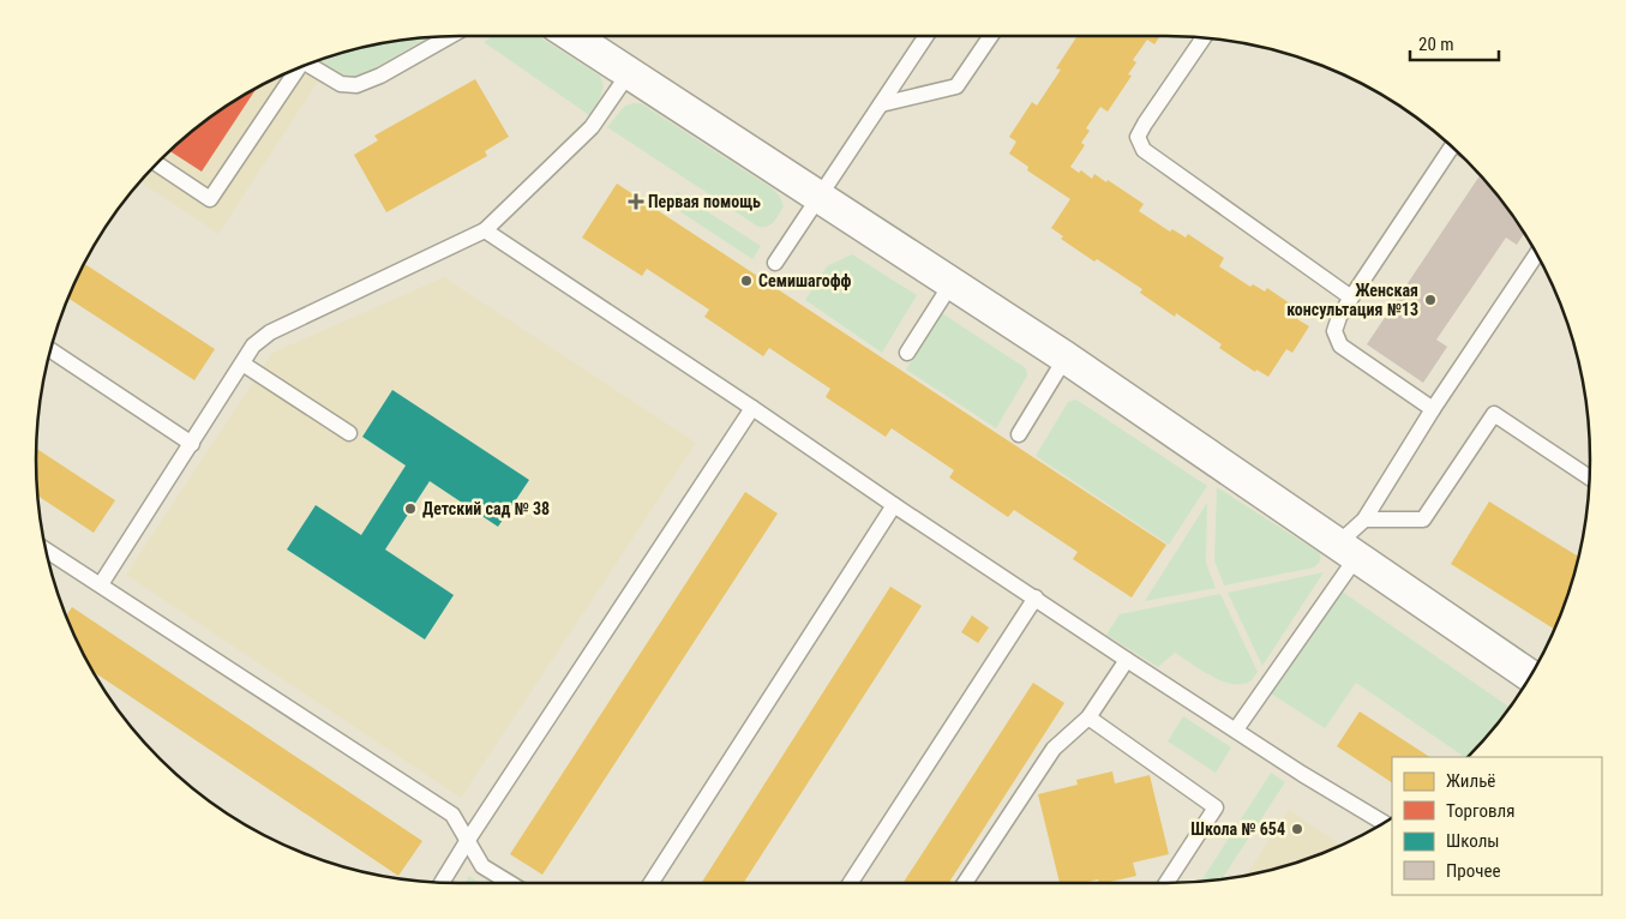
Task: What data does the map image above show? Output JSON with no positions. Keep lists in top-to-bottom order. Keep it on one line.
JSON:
{"places":{"health":["Первая помощь"],"other":["Семишагофф","Женская консультация №13","Детский сад № 38","Школа № 654"]},"legend":["Жильё","Торговля","Школы","Прочее"],"scale_bar":"20 m"}
